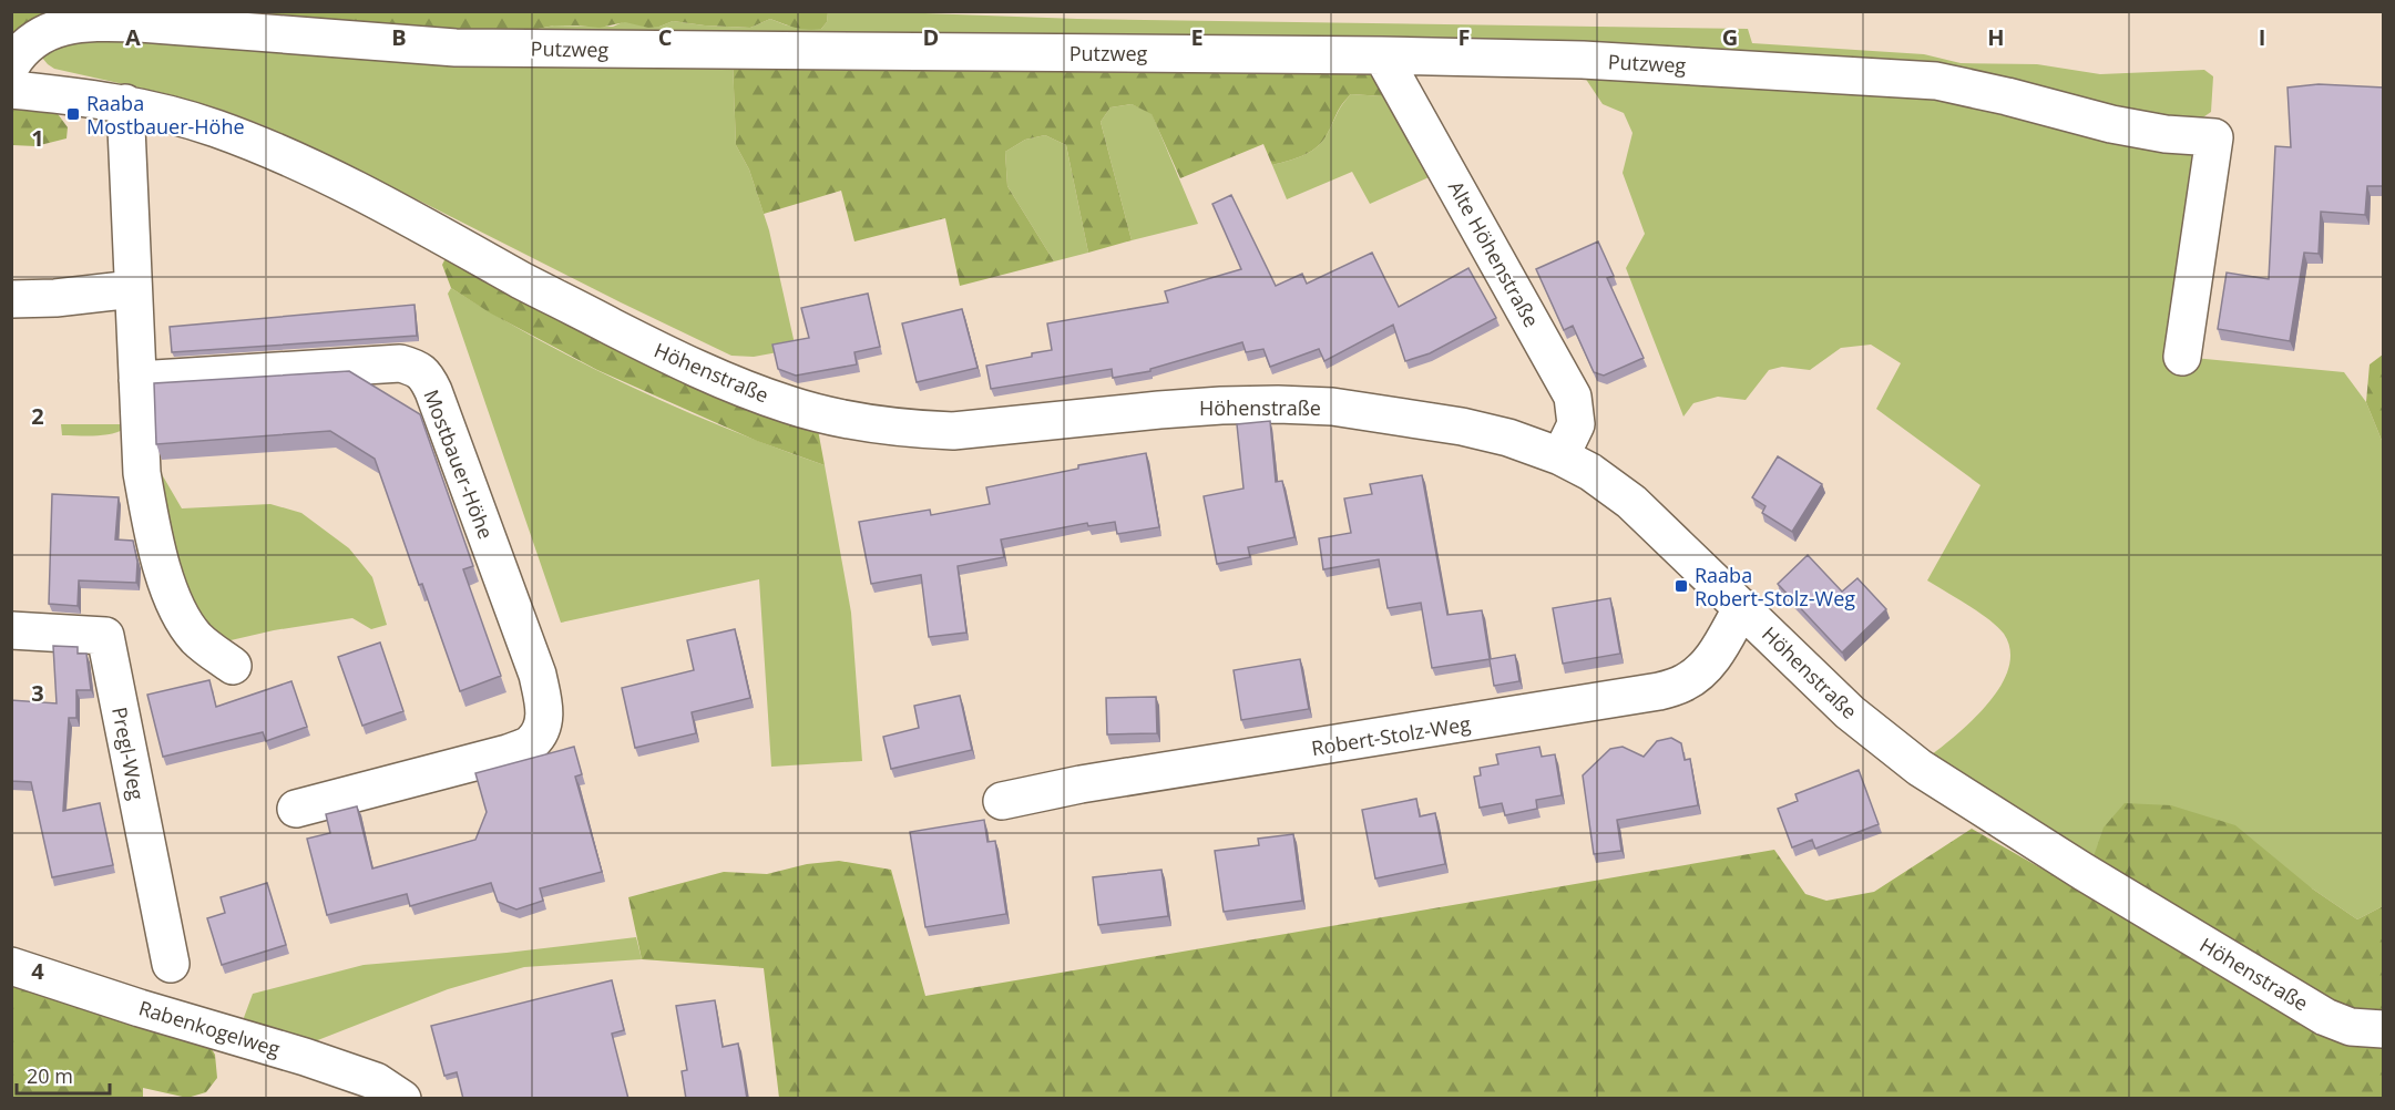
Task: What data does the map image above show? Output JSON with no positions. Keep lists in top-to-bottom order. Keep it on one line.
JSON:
{"streets":{"street":["Putzweg","Alte Höhenstraße","Höhenstraße","Mostbauer-Höhe","Robert-Stolz-Weg","Pregl-Weg","Rabenkogelweg"]},"crossings":[["Putzweg","Alte Höhenstraße"],["Alte Höhenstraße","Höhenstraße"],["Höhenstraße","Robert-Stolz-Weg"]],"places":{"transit":["Raaba Mostbauer-Höhe","Raaba Robert-Stolz-Weg"]},"scale_bar":"20 m","grid":{"columns":["A","B","C","D","E","F","G","H","I"],"rows":["1","2","3","4"]}}
